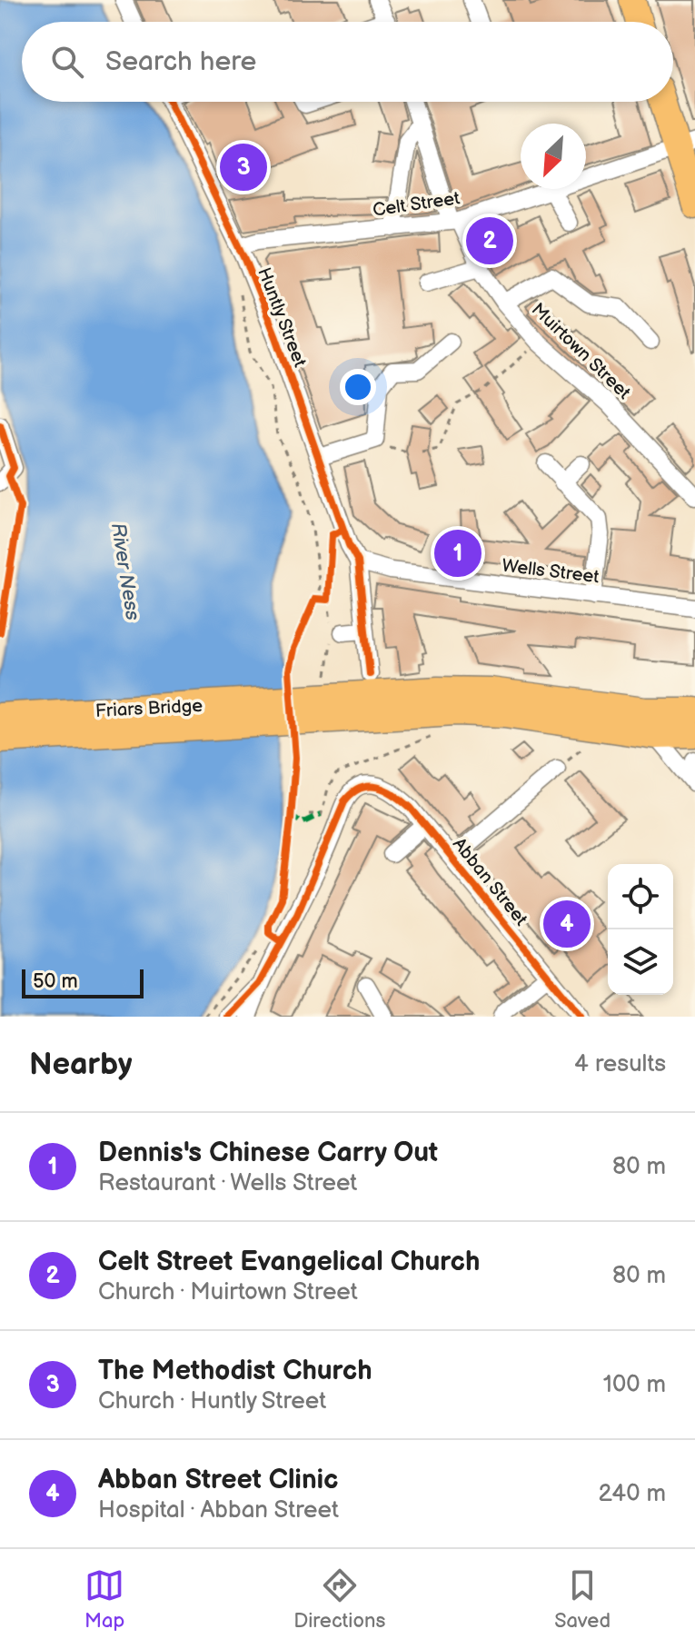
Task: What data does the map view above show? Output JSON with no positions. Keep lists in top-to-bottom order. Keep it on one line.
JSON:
{"streets":{"highway":["Friars Bridge"],"street":["Celt Street","Huntly Street","Muirtown Street","Wells Street","Abban Street"]},"crossings":[["Celt Street","Huntly Street"],["Celt Street","Muirtown Street"],["Huntly Street","Wells Street"]],"water":["River Ness"],"scale_bar":"50 m","north":"bottom left","page":{"search":"Search here","pins":["3","2","1","4"],"scale":"50 m","heading":["Nearby","4 results"],"list":[{"mark":"1","name":"Dennis's Chinese Carry Out","note":"Restaurant · Wells Street","value":"80 m"},{"mark":"2","name":"Celt Street Evangelical Church","note":"Church · Muirtown Street","value":"80 m"},{"mark":"3","name":"The Methodist Church","note":"Church · Huntly Street","value":"100 m"},{"mark":"4","name":"Abban Street Clinic","note":"Hospital · Abban Street","value":"240 m"}],"nav":["Map","Directions","Saved"]}}
